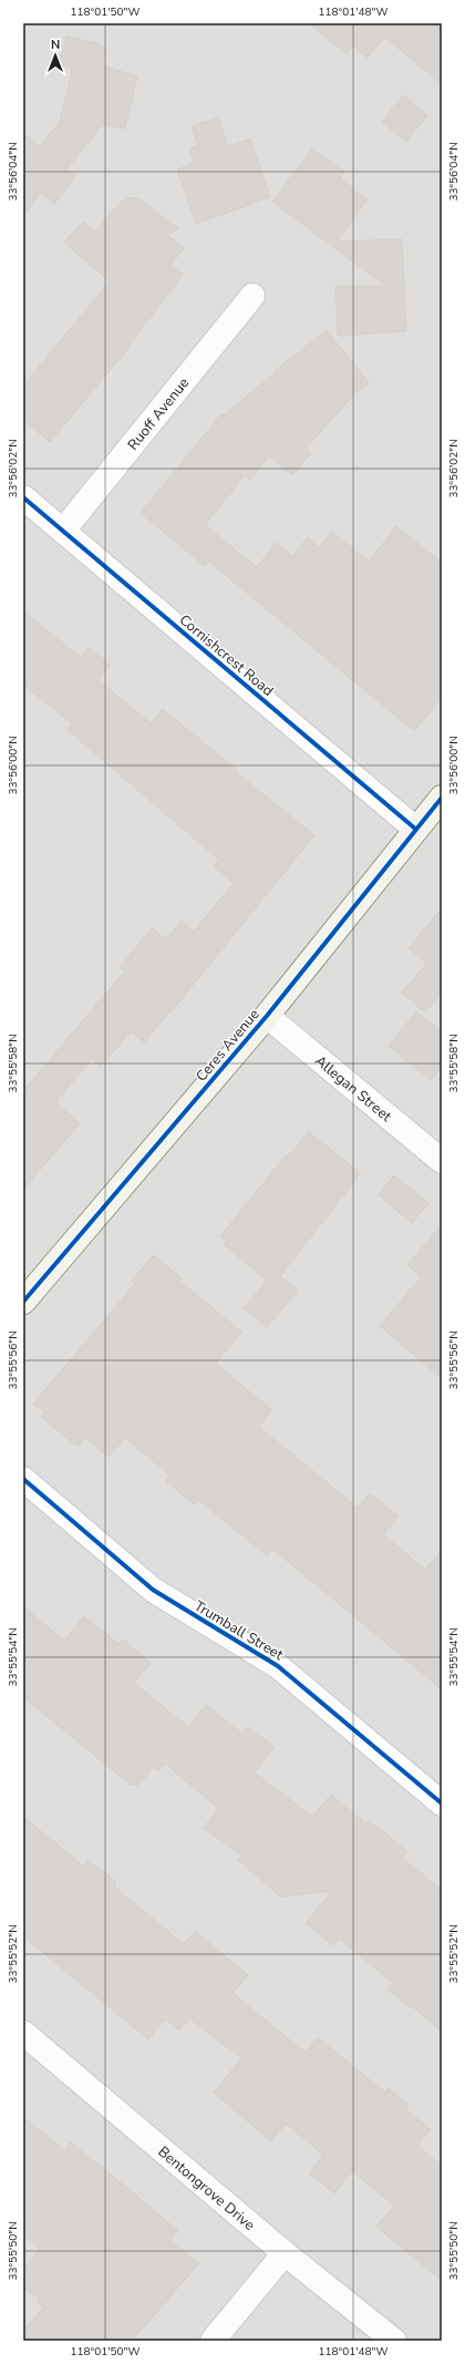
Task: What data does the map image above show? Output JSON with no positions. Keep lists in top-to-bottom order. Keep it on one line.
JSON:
{"streets":{"street":["Ruoff Avenue","Cornishcrest Road","Ceres Avenue","Allegan Street","Trumball Street","Bentongrove Drive"]},"crossings":[["Ruoff Avenue","Cornishcrest Road"],["Cornishcrest Road","Ceres Avenue"],["Ceres Avenue","Allegan Street"]],"north":"top","coordinates":["118°01'50\"W","118°01'48\"W","33°56'04\"N","33°56'02\"N","33°56'00\"N","33°55'58\"N","33°55'56\"N","33°55'54\"N","33°55'52\"N","33°55'50\"N"]}
